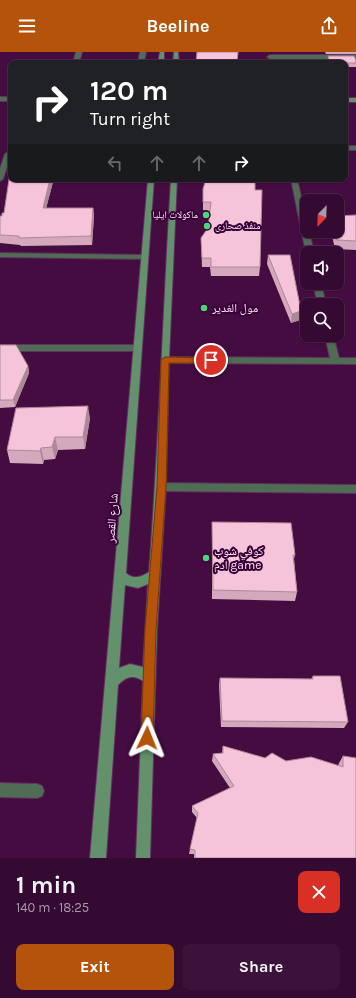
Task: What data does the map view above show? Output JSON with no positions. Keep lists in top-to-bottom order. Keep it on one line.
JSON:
{"streets":{"street":["شارع القصر"]},"places":["ماكولات ايليا","منفذ صحارى","مول الغدير","كوفي شوب ادم game"],"north":"bottom left","page":{"header":"Beeline","turn":["120 m","Turn right"],"heading":["1 min","140 m · 18:25"],"buttons":["Exit","Share"]}}
